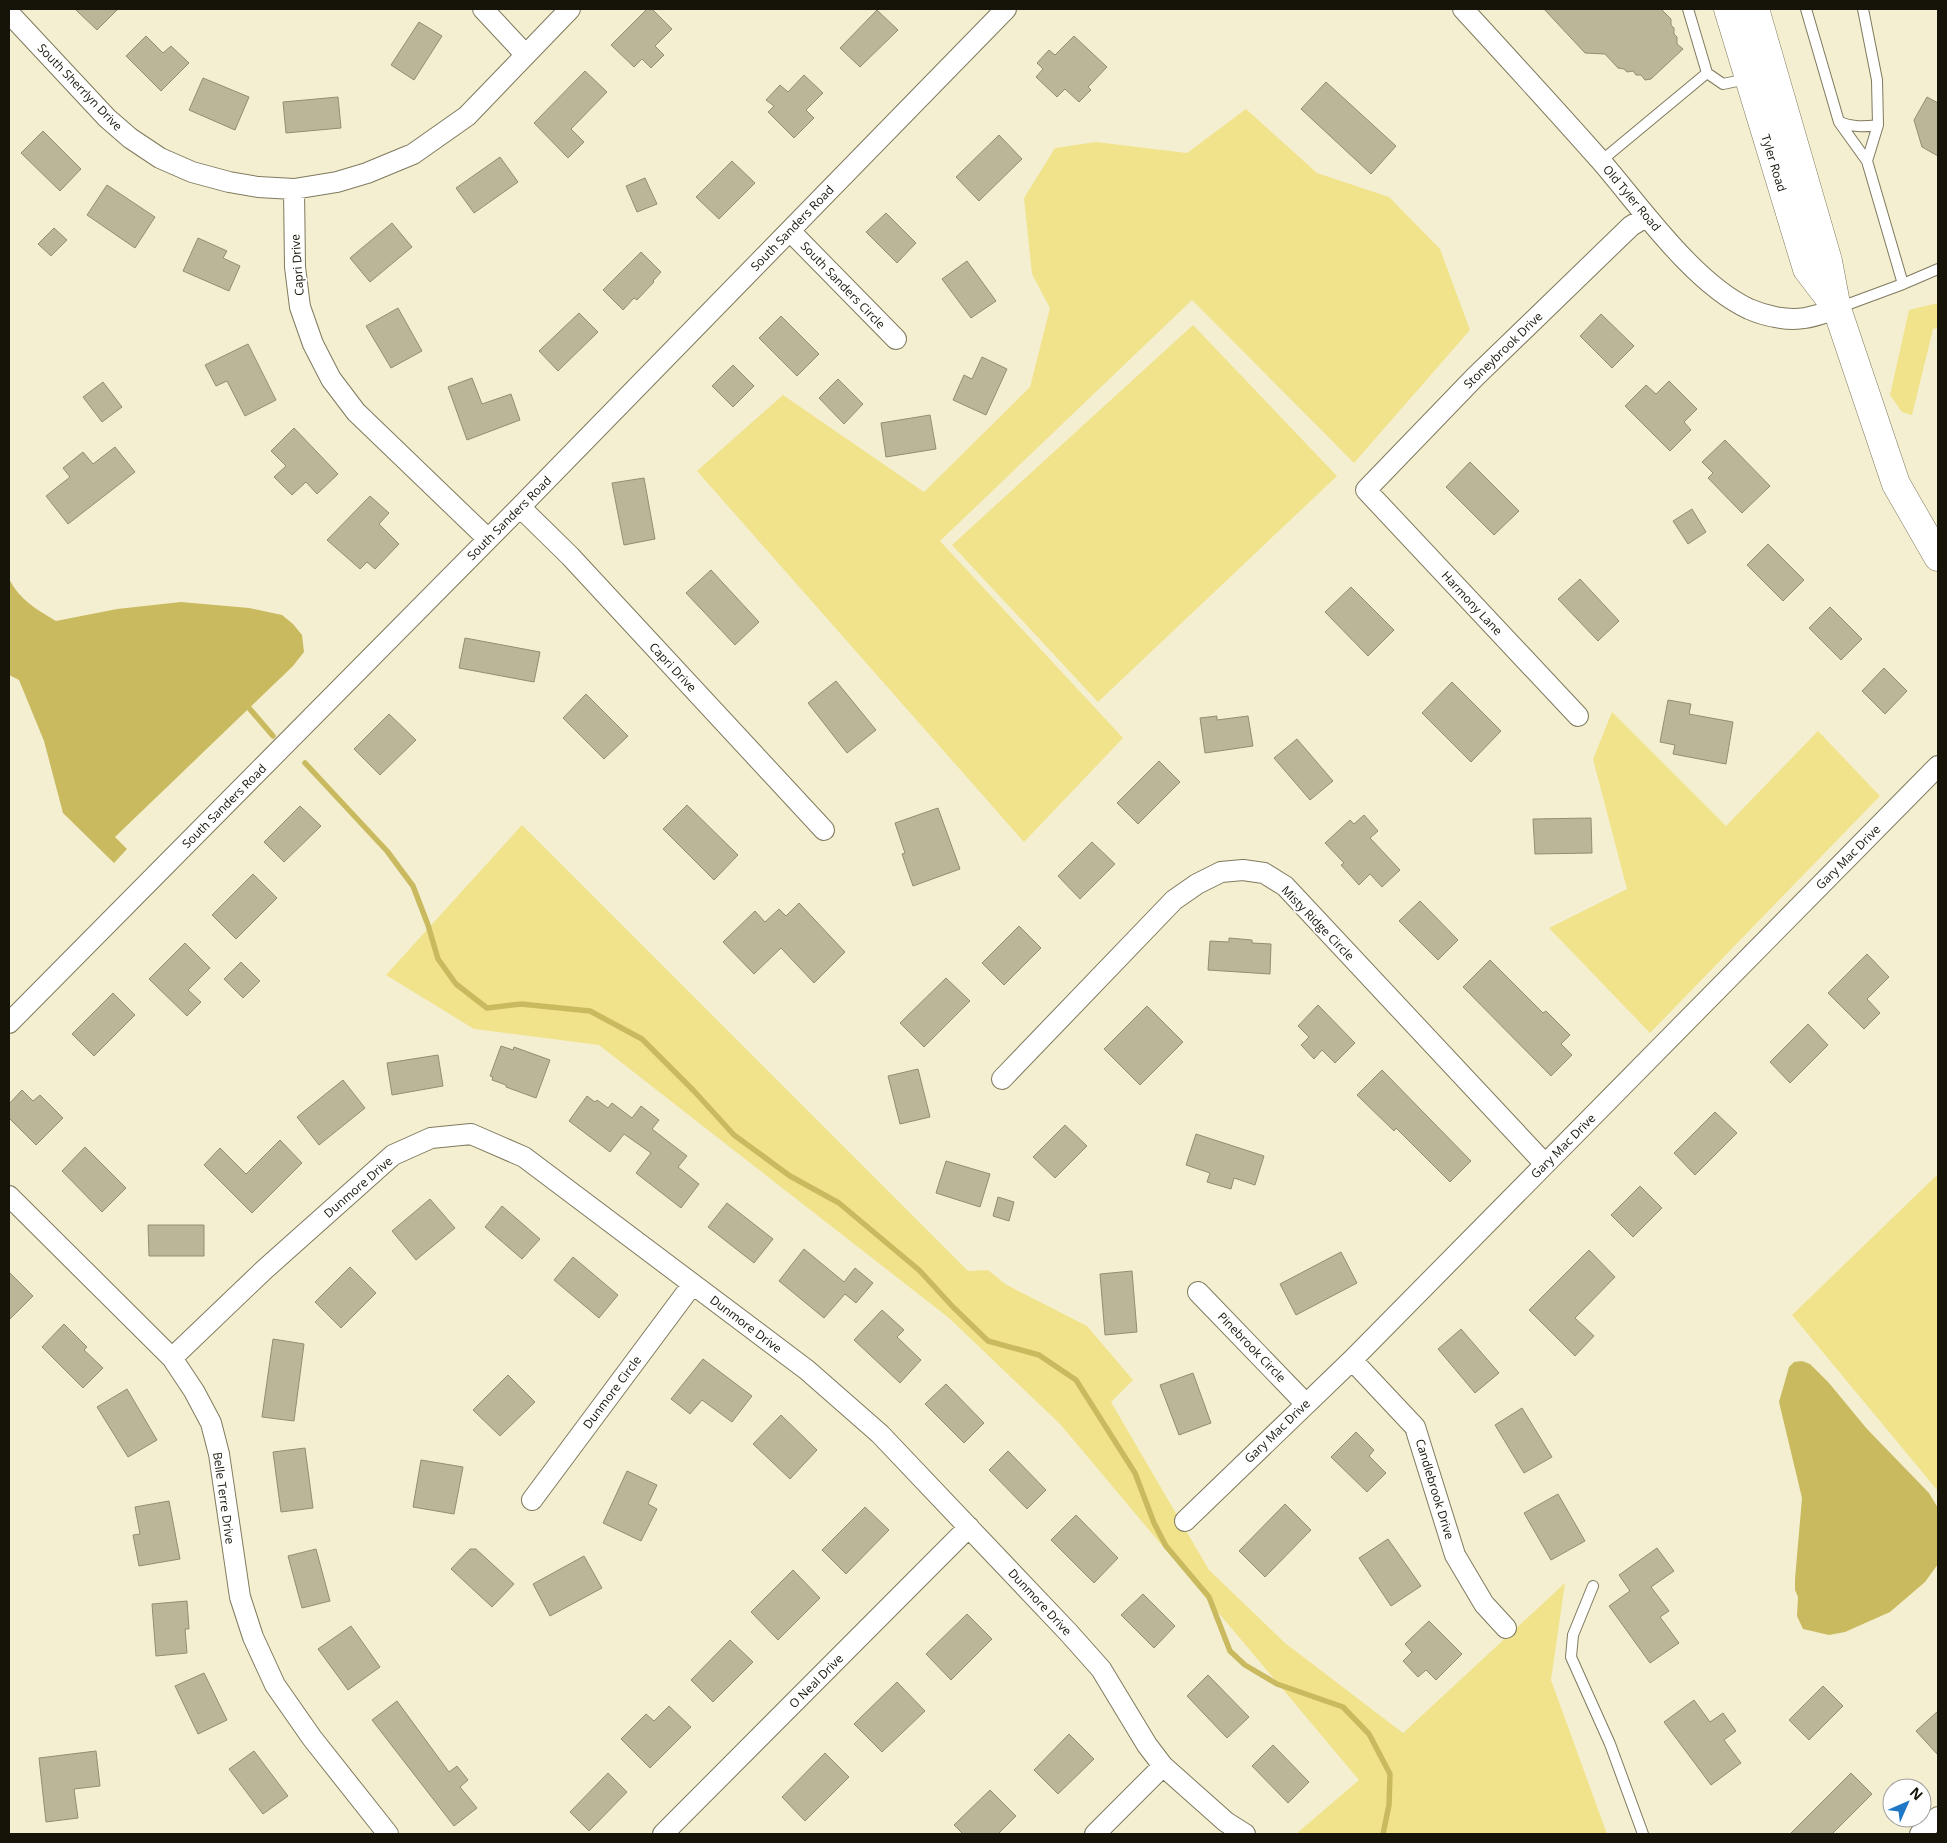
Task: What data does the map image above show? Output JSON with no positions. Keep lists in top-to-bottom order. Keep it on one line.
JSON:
{"streets":{"street":["South Sherrlyn Drive","Tyler Road","Old Tyler Road","South Sanders Road","Capri Drive","South Sanders Circle","Stoneybrook Drive","Harmony Lane","Gary Mac Drive","Misty Ridge Circle","Dunmore Drive","Pinebrook Circle","Dunmore Circle","Candlebrook Drive","Belle Terre Drive","O Neal Drive"]},"crossings":[["South Sherrlyn Drive","Capri Drive"],["Tyler Road","Old Tyler Road"],["Old Tyler Road","Stoneybrook Drive"],["South Sanders Road","Capri Drive"],["South Sanders Road","South Sanders Circle"],["Stoneybrook Drive","Harmony Lane"],["Gary Mac Drive","Misty Ridge Circle"],["Gary Mac Drive","Pinebrook Circle"],["Gary Mac Drive","Candlebrook Drive"],["Dunmore Drive","Dunmore Circle"],["Dunmore Drive","Belle Terre Drive"],["Dunmore Drive","O Neal Drive"]],"north":"top right"}
